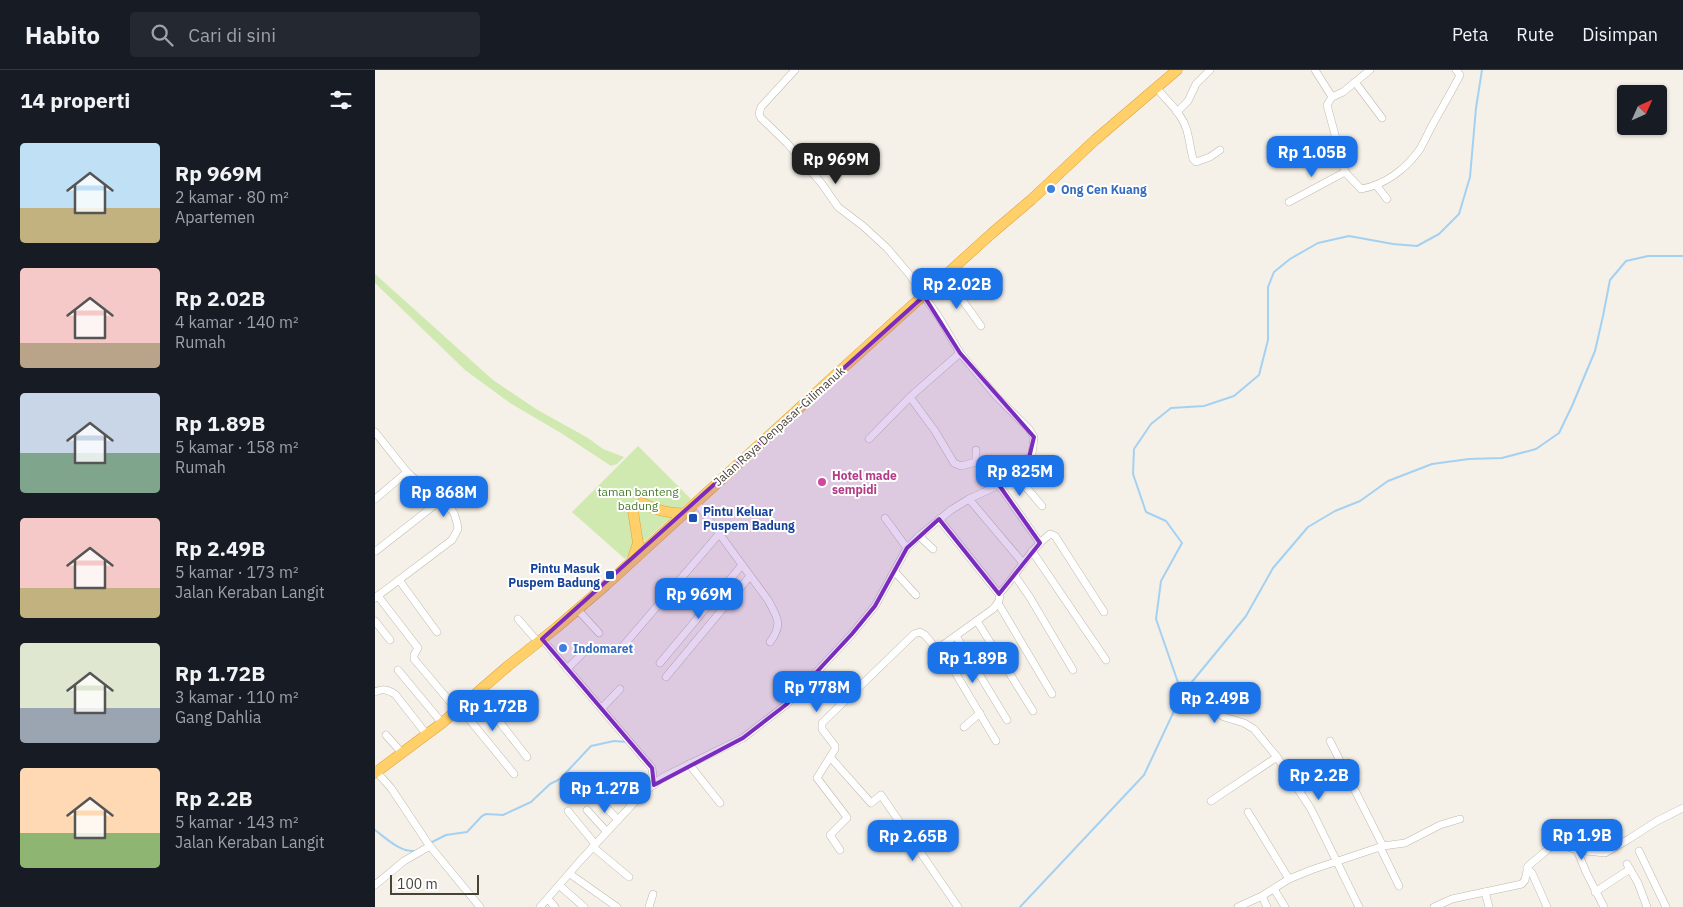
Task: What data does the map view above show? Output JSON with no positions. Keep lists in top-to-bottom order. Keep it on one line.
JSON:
{"streets":{"highway":["Jalan Raya Denpasar-Gilimanuk"]},"parks":["taman banteng badung"],"places":{"other":["Ong Cen Kuang","Hotel made sempidi","Indomaret"],"transit":["Pintu Keluar Puspem Badung","Pintu Masuk Puspem Badung"]},"scale_bar":"100 m","north":"top right","page":{"header":"Habito","search":"Cari di sini","nav":["Peta","Rute","Disimpan"],"heading":"14 properti","list":[{"name":"Rp 969M","note":"2 kamar · 80 m² · Apartemen"},{"name":"Rp 2.02B","note":"4 kamar · 140 m² · Rumah"},{"name":"Rp 1.89B","note":"5 kamar · 158 m² · Rumah"},{"name":"Rp 2.49B","note":"5 kamar · 173 m² · Jalan Keraban Langit"},{"name":"Rp 1.72B","note":"3 kamar · 110 m² · Gang Dahlia"},{"name":"Rp 2.2B","note":"5 kamar · 143 m² · Jalan Keraban Langit"}],"price":["Rp 1.05B","Rp 969M","Rp 2.02B","Rp 825M","Rp 868M","Rp 969M","Rp 1.89B","Rp 778M","Rp 2.49B","Rp 1.72B","Rp 2.2B","Rp 1.27B","Rp 1.9B","Rp 2.65B"],"scale":"100 m"}}
